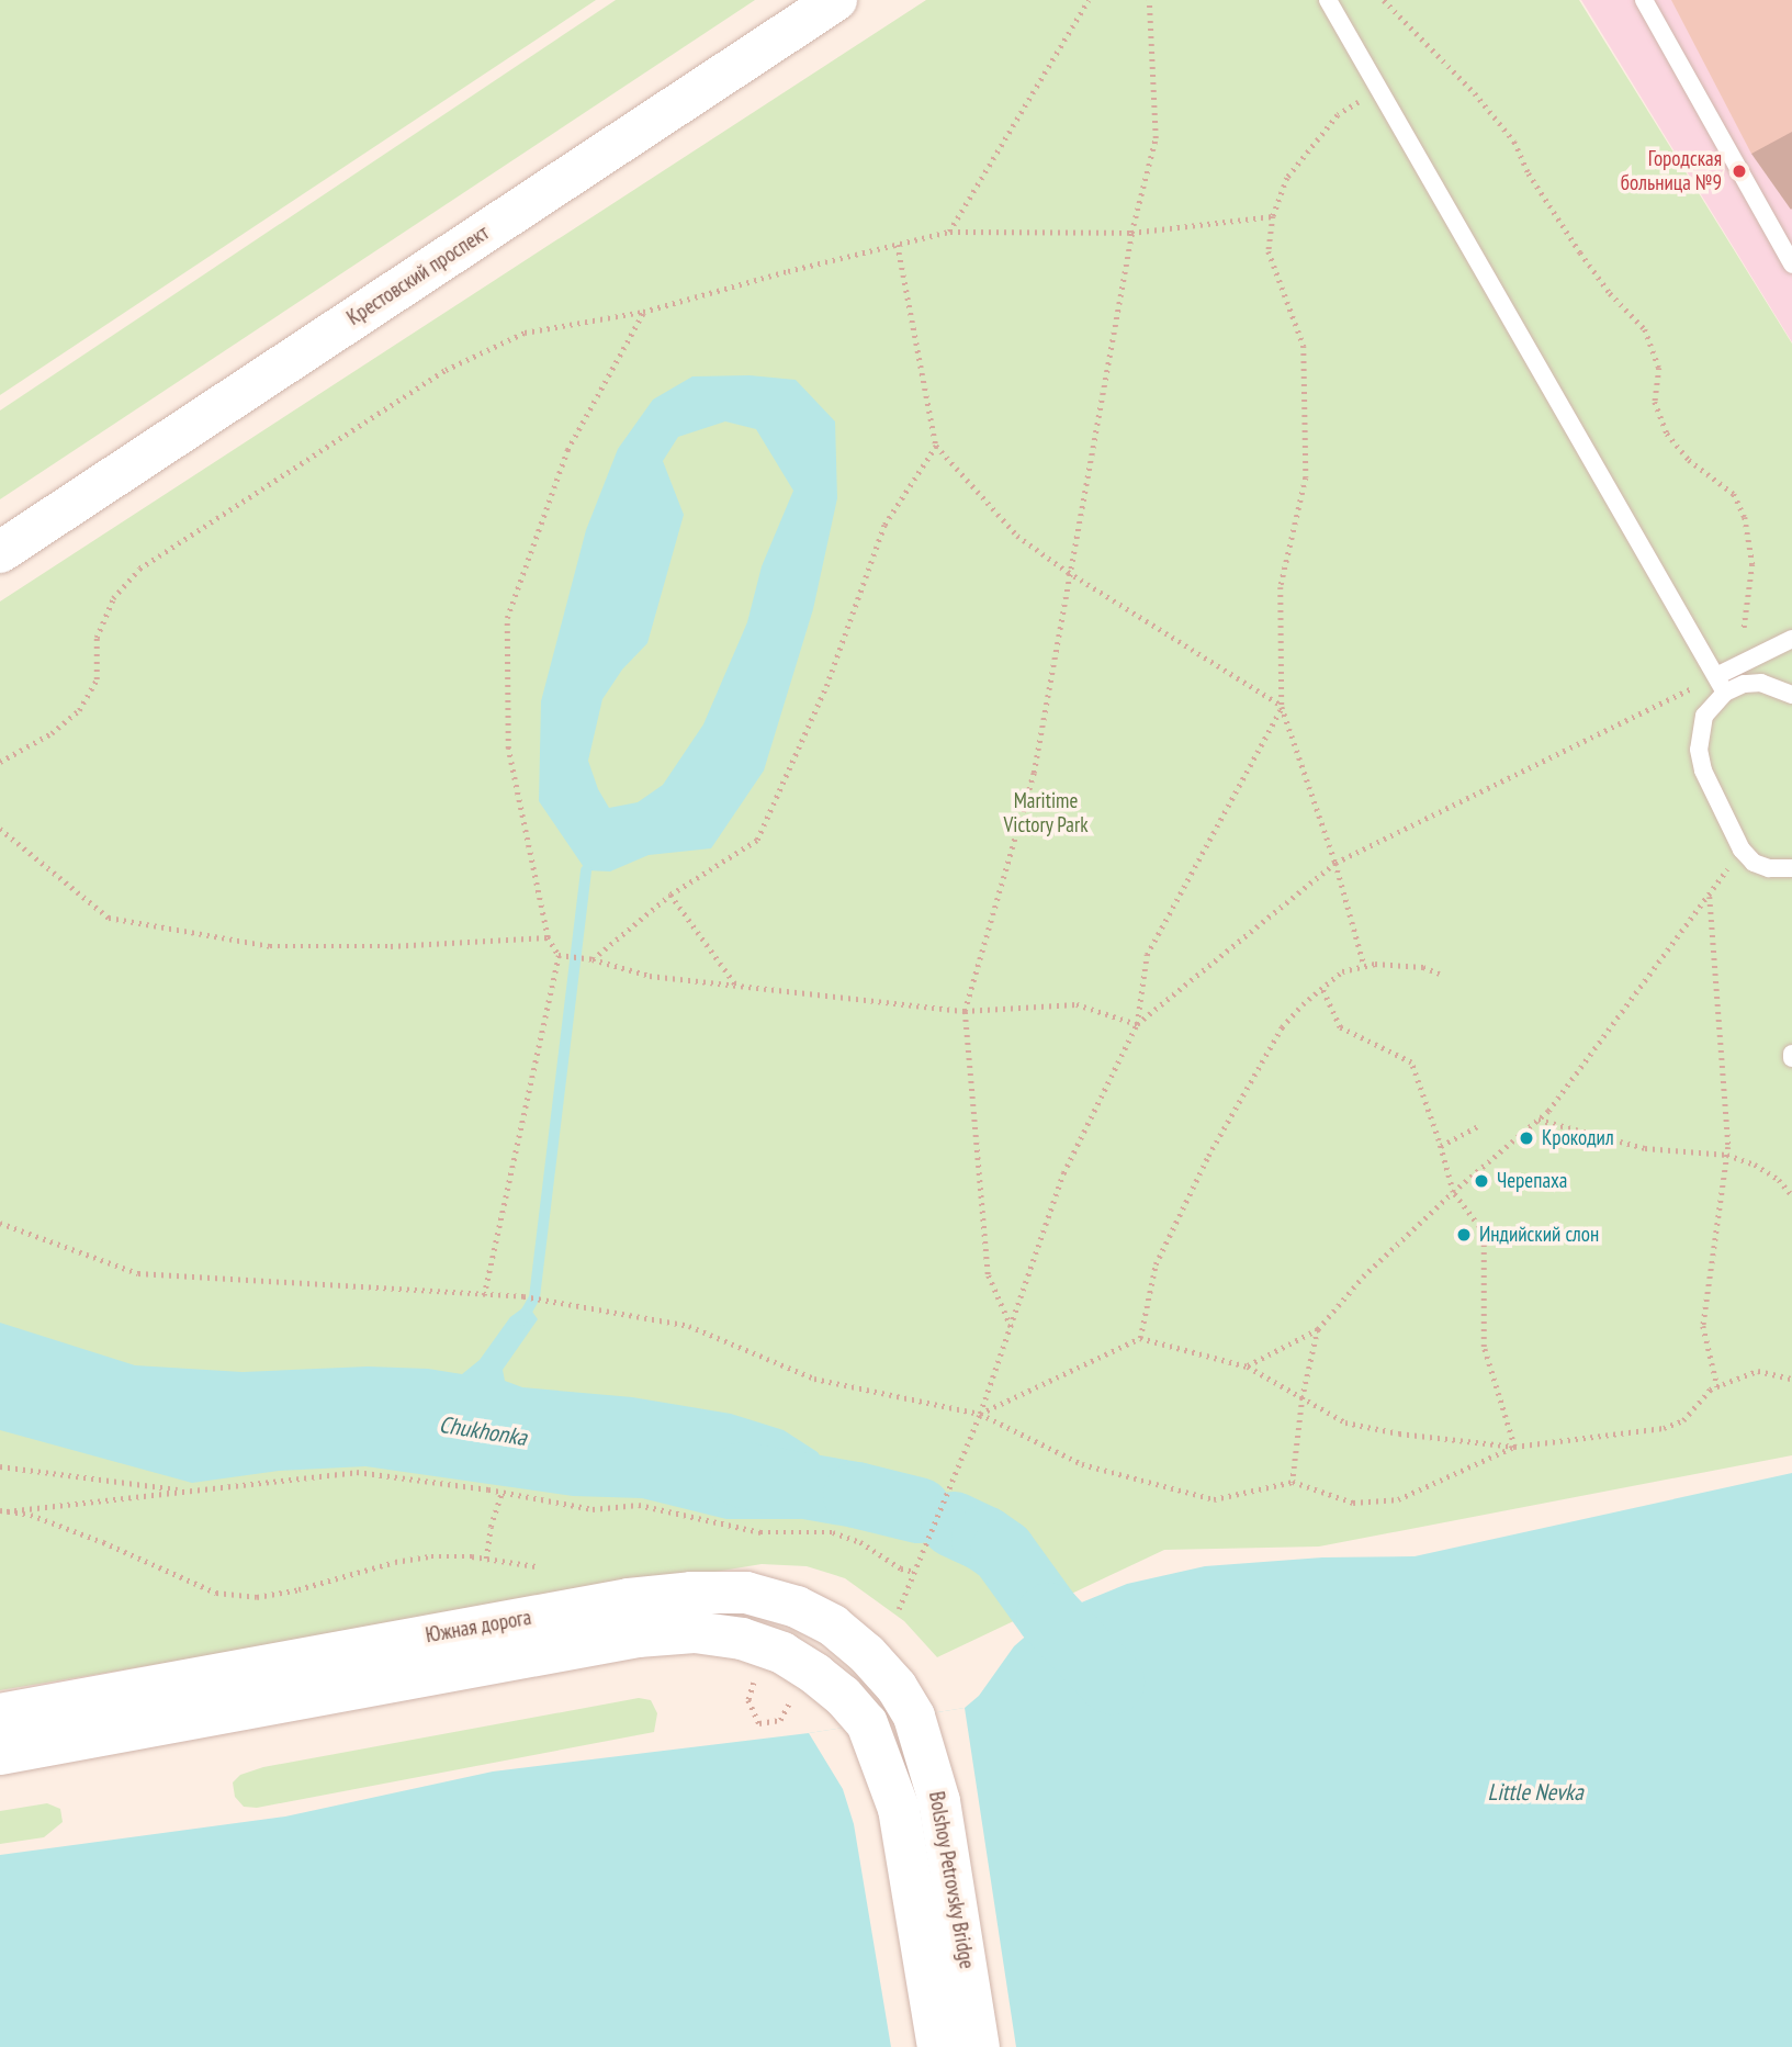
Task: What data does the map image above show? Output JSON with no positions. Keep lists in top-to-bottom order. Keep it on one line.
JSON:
{"streets":{"street":["Крестовский проспект","Южная дорога","Bolshoy Petrovsky Bridge"]},"crossings":[["Южная дорога","Bolshoy Petrovsky Bridge"]],"water":["Chukhonka","Little Nevka"],"parks":["Maritime Victory Park"],"places":["Городская больница №9","Крокодил","Черепаха","Индийский слон"]}
